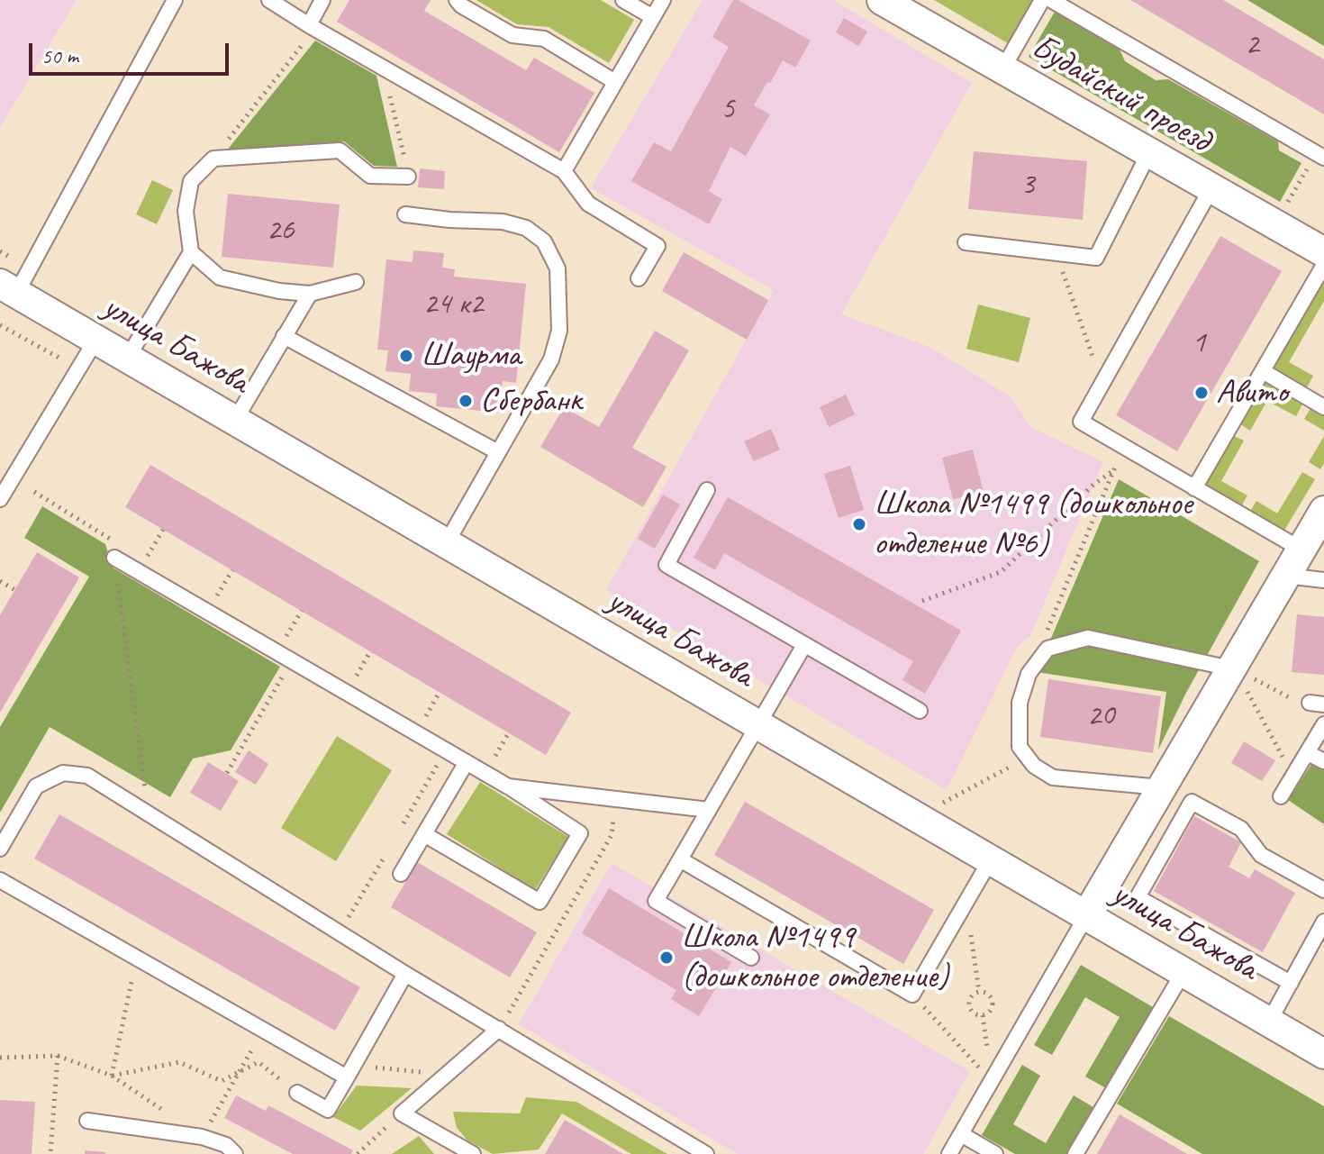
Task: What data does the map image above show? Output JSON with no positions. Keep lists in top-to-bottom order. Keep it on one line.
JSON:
{"streets":{"street":["Будайский проезд","улица Бажова"]},"places":["Шаурма","Авито","Сбербанк","Школа №1499 (дошкольное отделение №6)","Школа №1499 (дошкольное отделение)"],"house_numbers":["2","5","3","26","24 к2","1","20"],"scale_bar":"50 m"}
